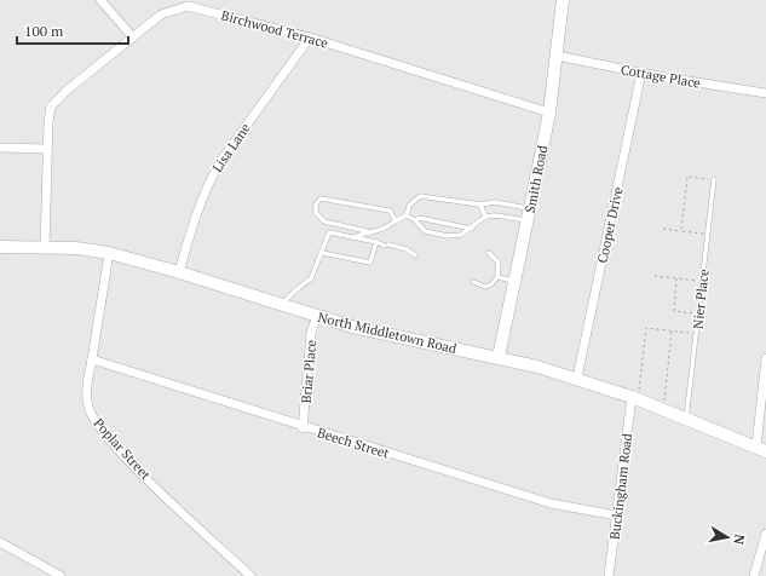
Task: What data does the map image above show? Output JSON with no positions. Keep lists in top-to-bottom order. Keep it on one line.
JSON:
{"streets":{"street":["Birchwood Terrace","Cottage Place","Lisa Lane","Smith Road","Cooper Drive","North Middletown Road","Briar Place","Beech Street","Poplar Street","Buckingham Road"],"lane":["Nier Place"]},"crossings":[["Birchwood Terrace","Lisa Lane"],["Birchwood Terrace","Smith Road"],["Birchwood Terrace","North Middletown Road"],["Cottage Place","Smith Road"],["Cottage Place","Cooper Drive"],["Lisa Lane","North Middletown Road"],["Smith Road","North Middletown Road"],["Cooper Drive","North Middletown Road"],["Nier Place","North Middletown Road"],["North Middletown Road","Briar Place"],["North Middletown Road","Poplar Street"],["North Middletown Road","Buckingham Road"],["Briar Place","Beech Street"],["Beech Street","Poplar Street"],["Beech Street","Buckingham Road"]],"scale_bar":"100 m","north":"right"}
